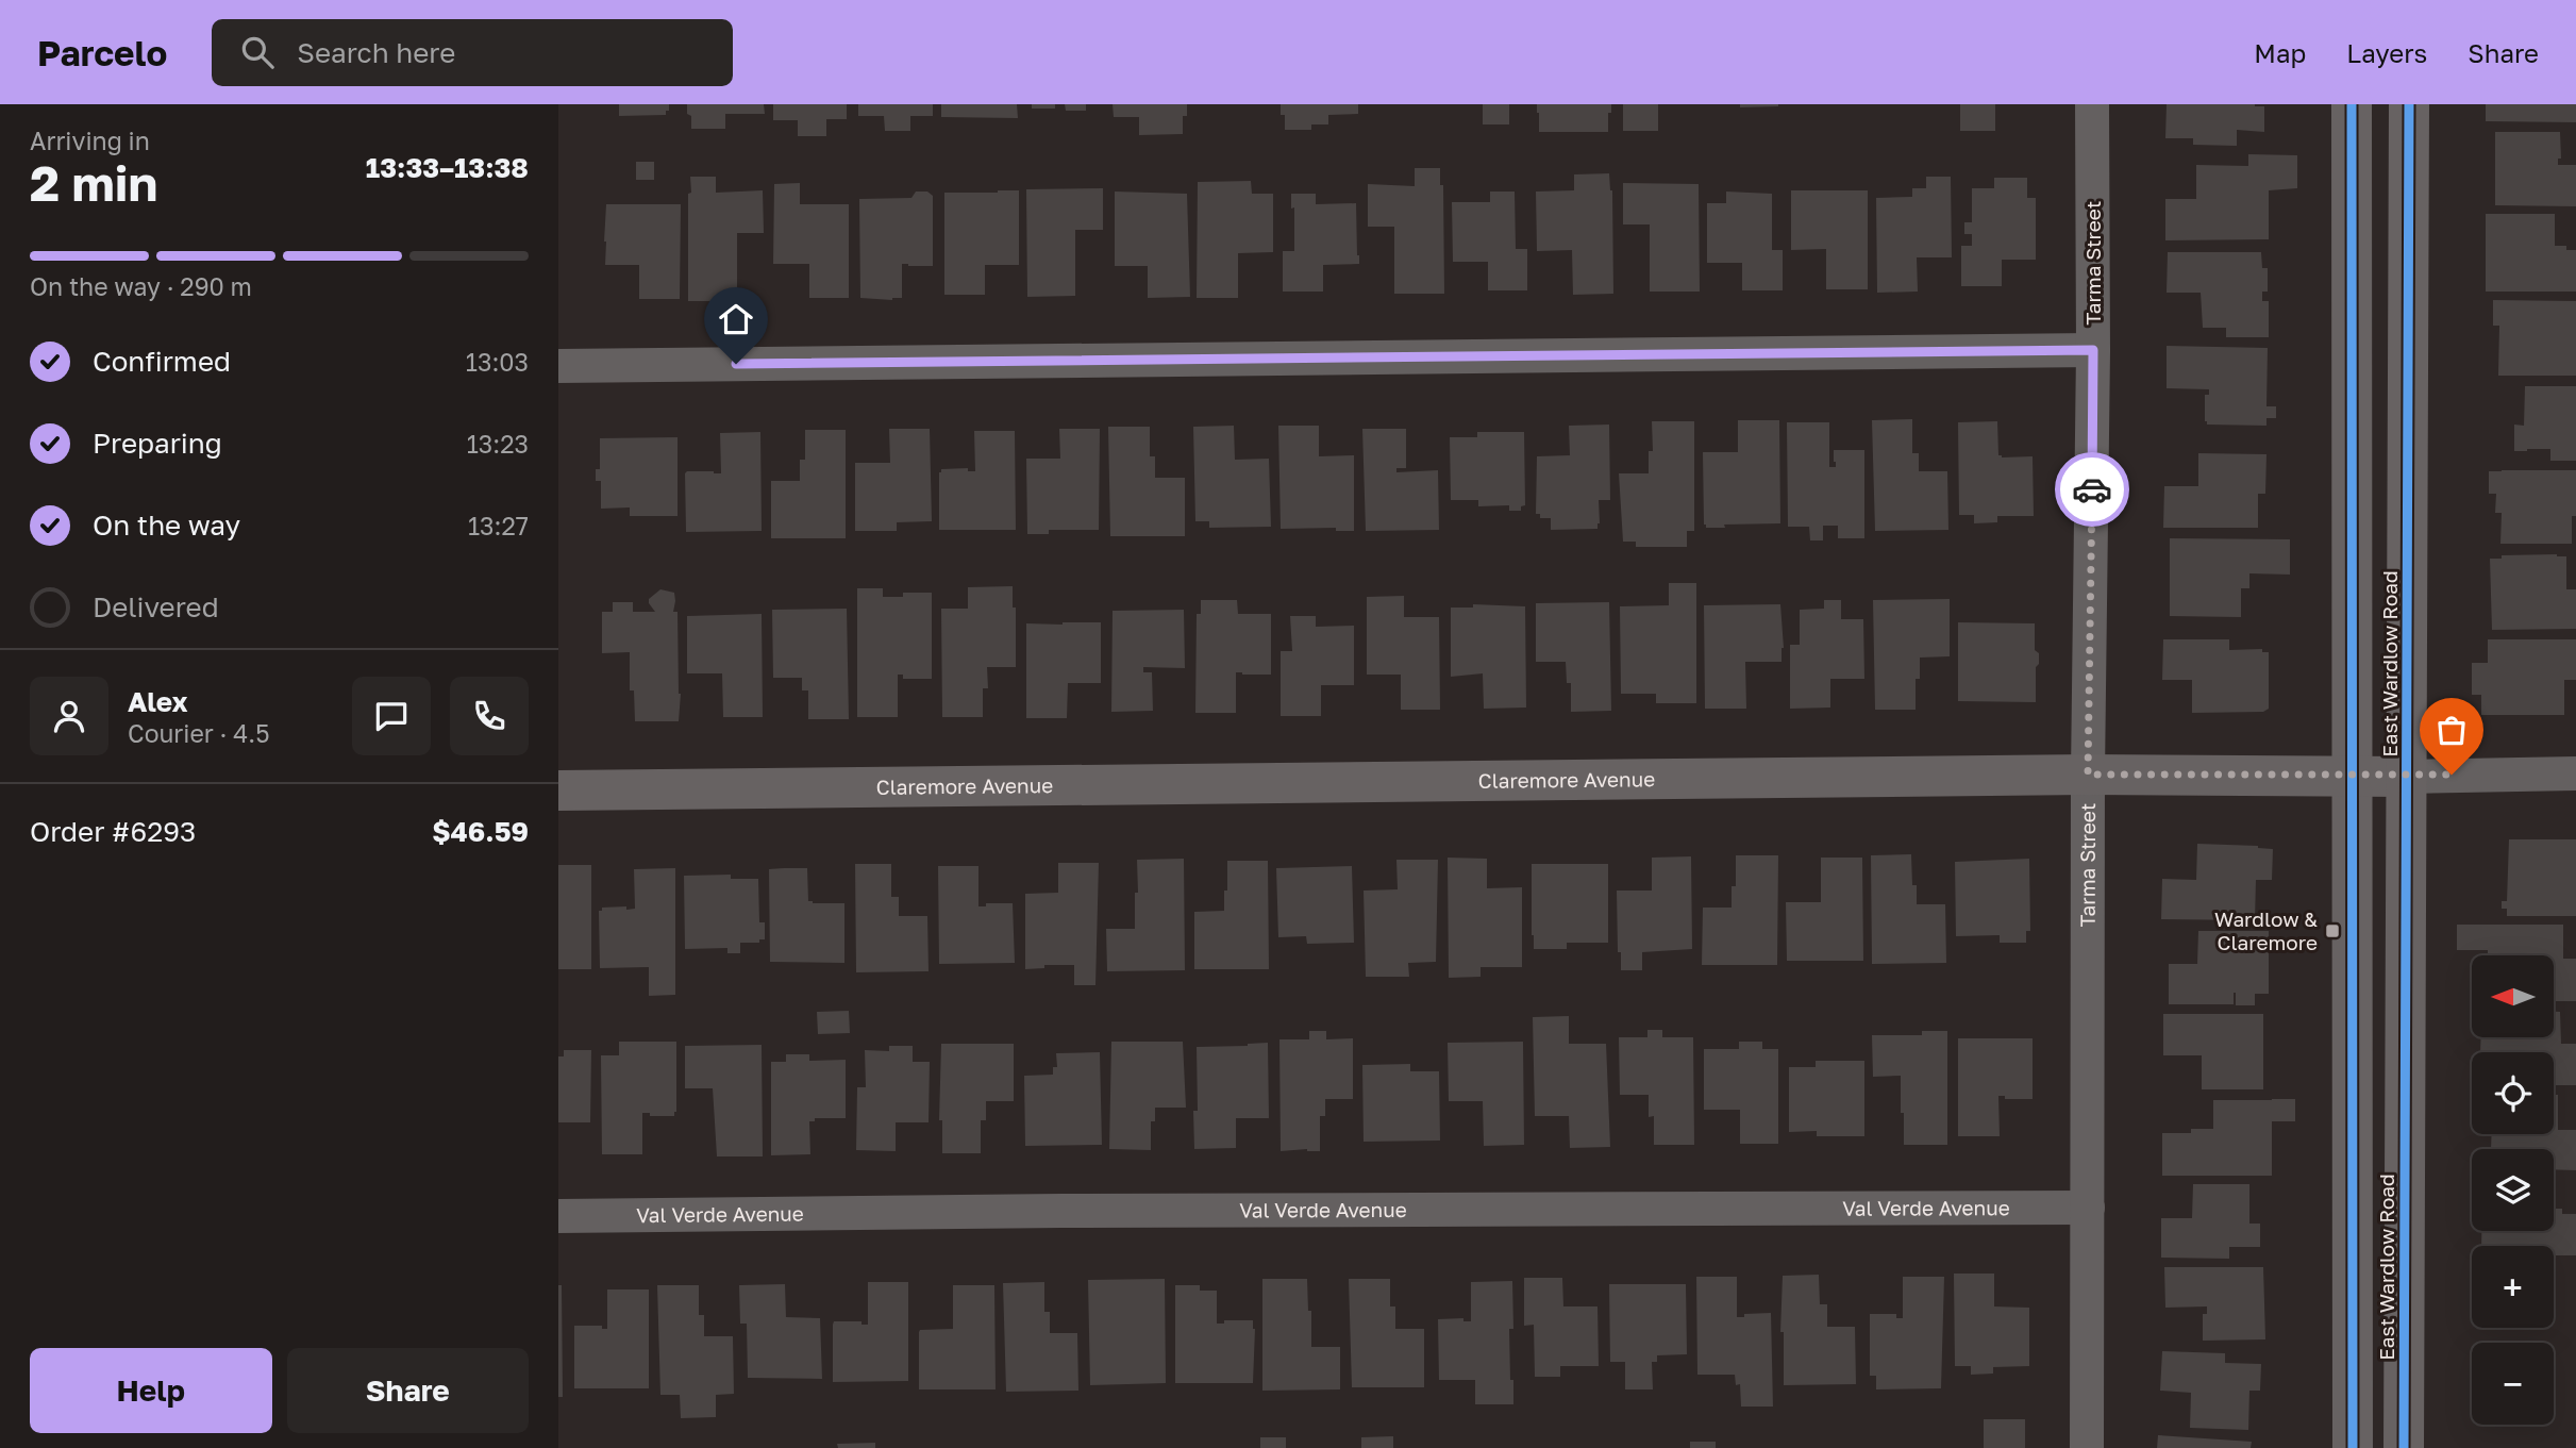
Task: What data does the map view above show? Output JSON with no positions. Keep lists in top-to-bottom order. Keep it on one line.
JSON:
{"streets":{"main road":["East Wardlow Road","Claremore Avenue"],"street":["Tarma Street","Val Verde Avenue"]},"crossings":[["Tarma Street","Claremore Avenue"],["Tarma Street","Val Verde Avenue"],["East Wardlow Road","Claremore Avenue"]],"places":{"transit":["Wardlow & Claremore"]},"north":"left","page":{"header":"Parcelo","search":"Search here","nav":["Map","Layers","Share"],"heading":["2 min","Arriving in","13:33–13:38"],"panel":["Alex","Courier · 4.5","Order #6293","$46.59"],"bar":"On the way · 290 m","list":[["Confirmed","13:03"],["Preparing","13:23"],["On the way","13:27"],"Delivered"],"map_buttons":["+","−"],"buttons":["Help","Share"]}}
